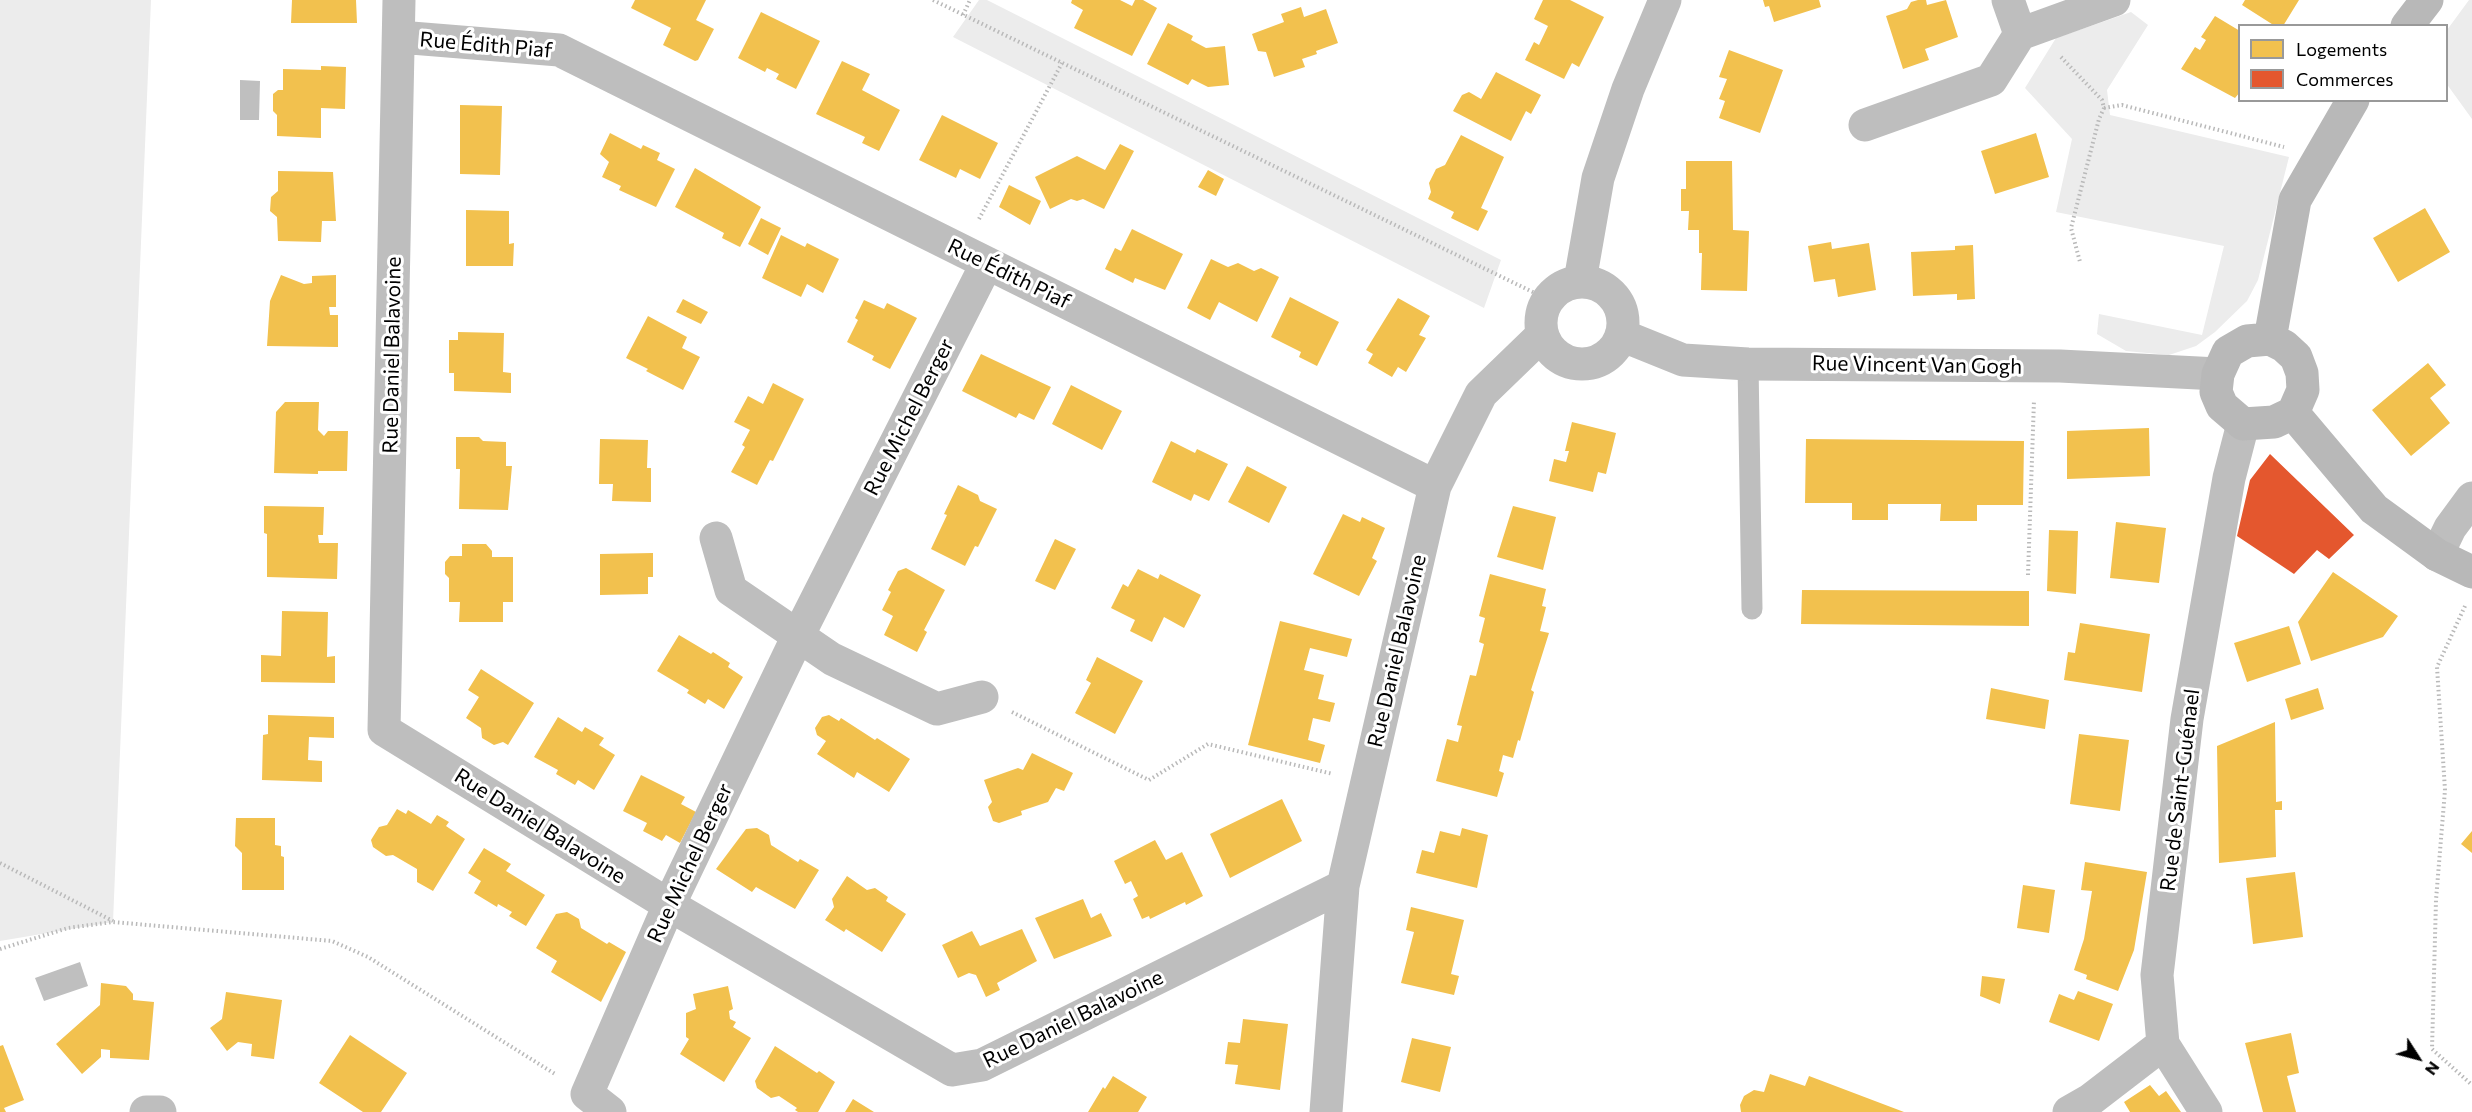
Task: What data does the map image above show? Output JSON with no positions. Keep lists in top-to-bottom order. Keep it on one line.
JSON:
{"streets":{"street":["Rue Édith Piaf","Rue Daniel Balavoine","Rue Vincent Van Gogh","Rue Michel Berger","Rue de Saint-Guénael"]},"crossings":[["Rue Édith Piaf","Rue Daniel Balavoine"],["Rue Édith Piaf","Rue Michel Berger"],["Rue Daniel Balavoine","Rue Michel Berger"],["Rue Vincent Van Gogh","Rue de Saint-Guénael"]],"legend":["Logements","Commerces"],"north":"bottom right"}
